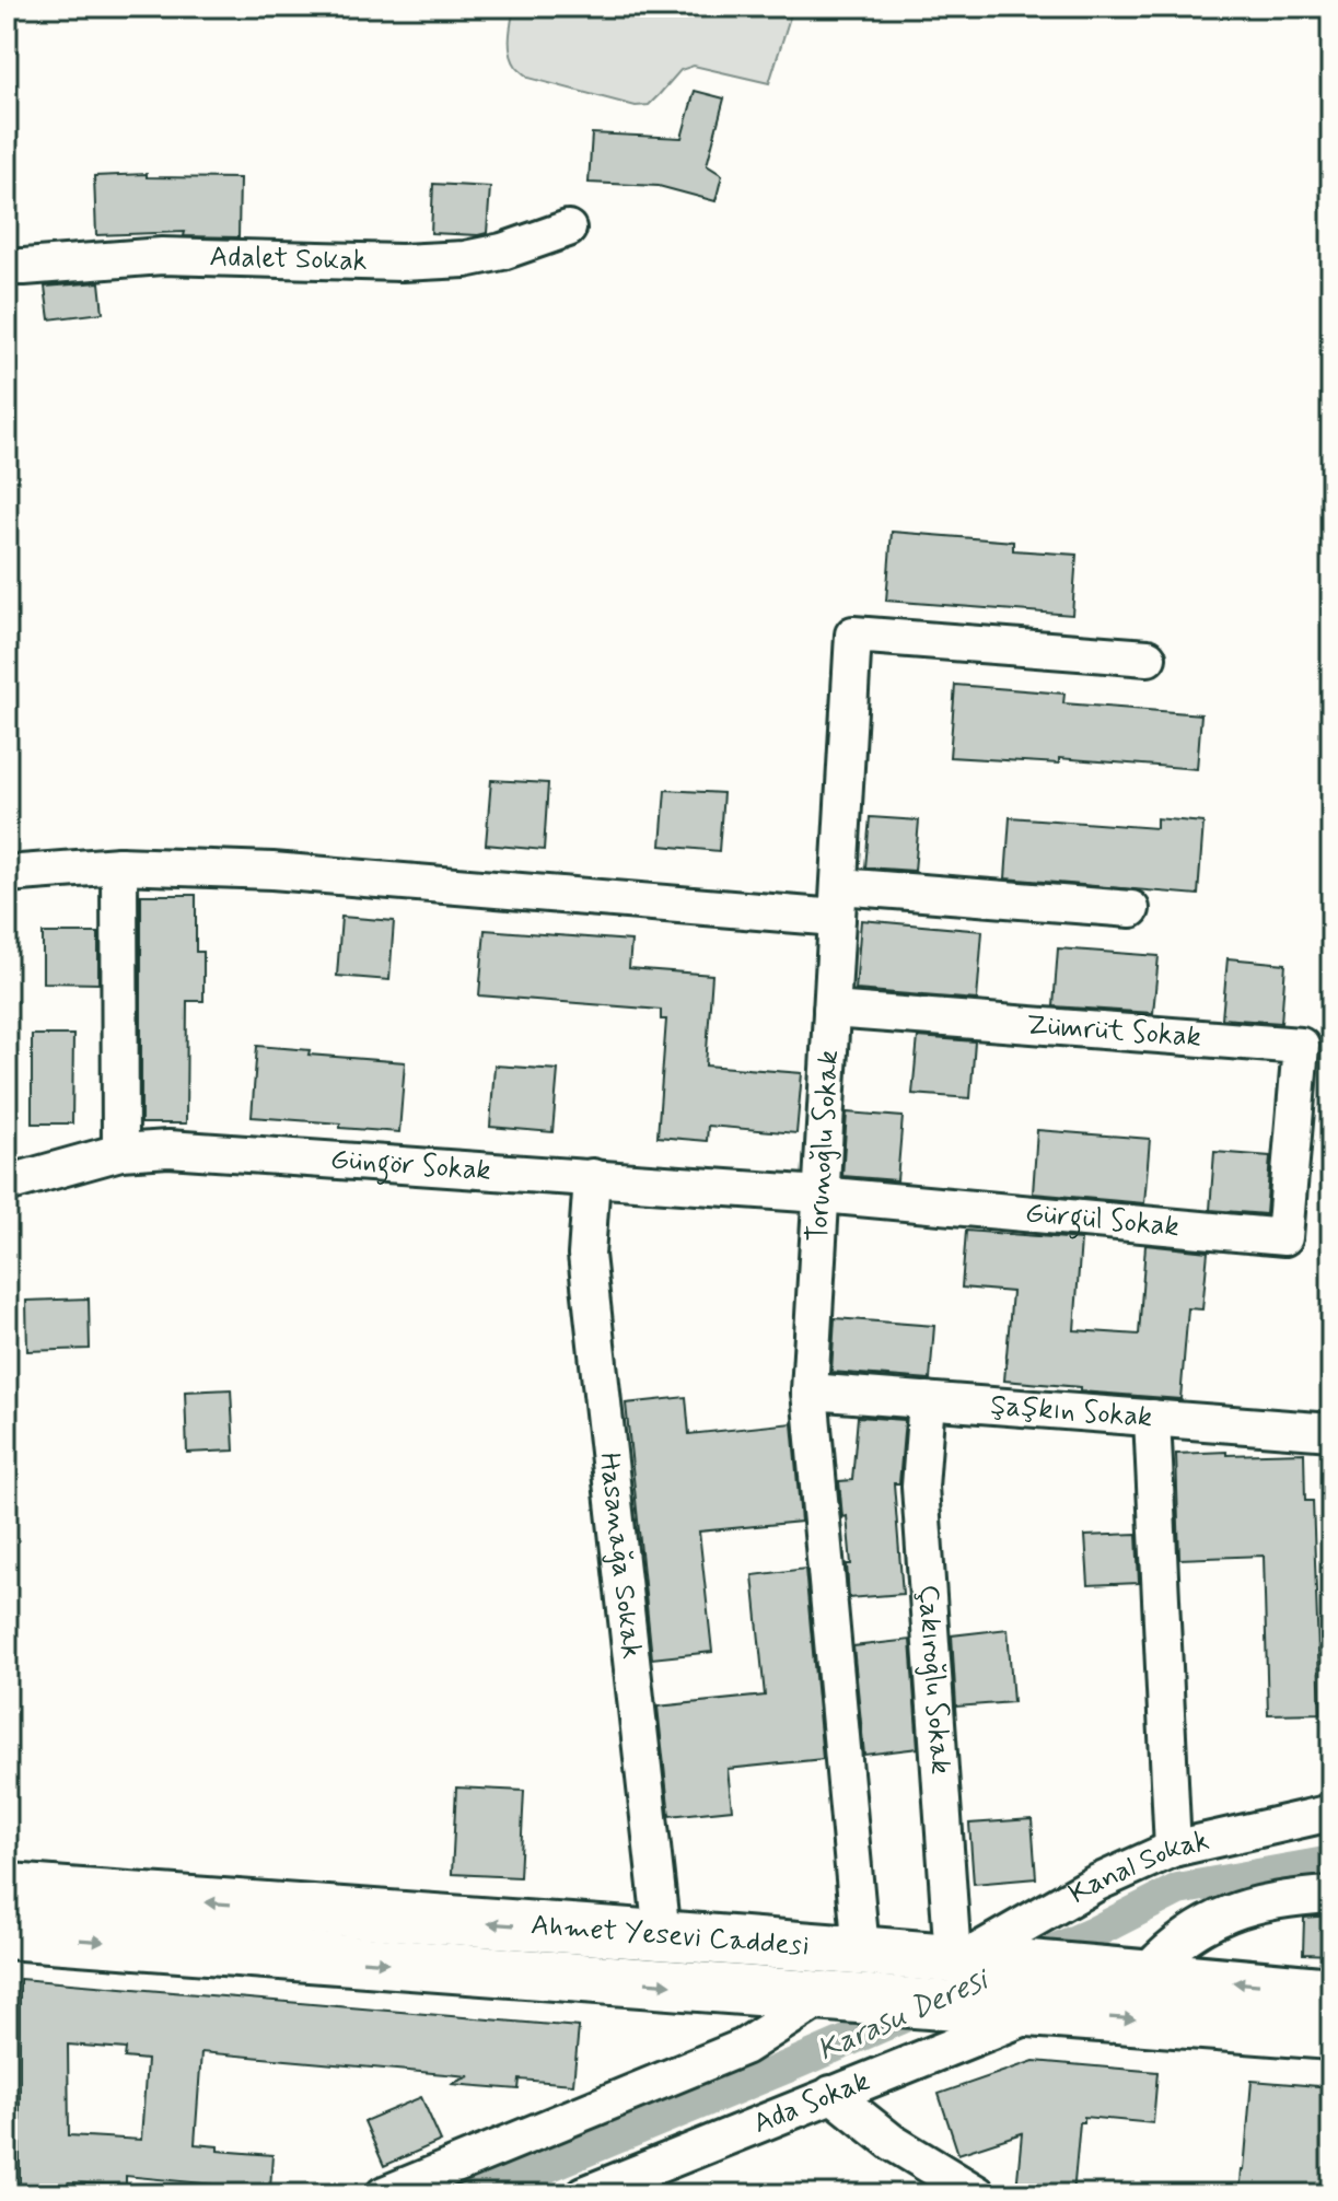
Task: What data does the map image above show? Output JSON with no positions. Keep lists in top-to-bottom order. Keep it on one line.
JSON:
{"streets":{"highway":["Ahmet Yesevi Caddesi"],"street":["Adalet Sokak","Zümrüt Sokak","Torunoğlu Sokak","Güngör Sokak","Gürgül Sokak","Şaşkın Sokak","Hasanağa Sokak","Çakıroğlu Sokak","Kanal Sokak","Ada Sokak"]},"crossings":[["Zümrüt Sokak","Torunoğlu Sokak"],["Zümrüt Sokak","Gürgül Sokak"],["Torunoğlu Sokak","Güngör Sokak"],["Torunoğlu Sokak","Gürgül Sokak"],["Torunoğlu Sokak","Şaşkın Sokak"],["Torunoğlu Sokak","Ahmet Yesevi Caddesi"],["Güngör Sokak","Gürgül Sokak"],["Güngör Sokak","Hasanağa Sokak"],["Şaşkın Sokak","Çakıroğlu Sokak"],["Hasanağa Sokak","Ahmet Yesevi Caddesi"],["Çakıroğlu Sokak","Kanal Sokak"],["Çakıroğlu Sokak","Ahmet Yesevi Caddesi"],["Kanal Sokak","Ahmet Yesevi Caddesi"],["Ahmet Yesevi Caddesi","Ada Sokak"]],"water":["Karasu Deresi"]}
